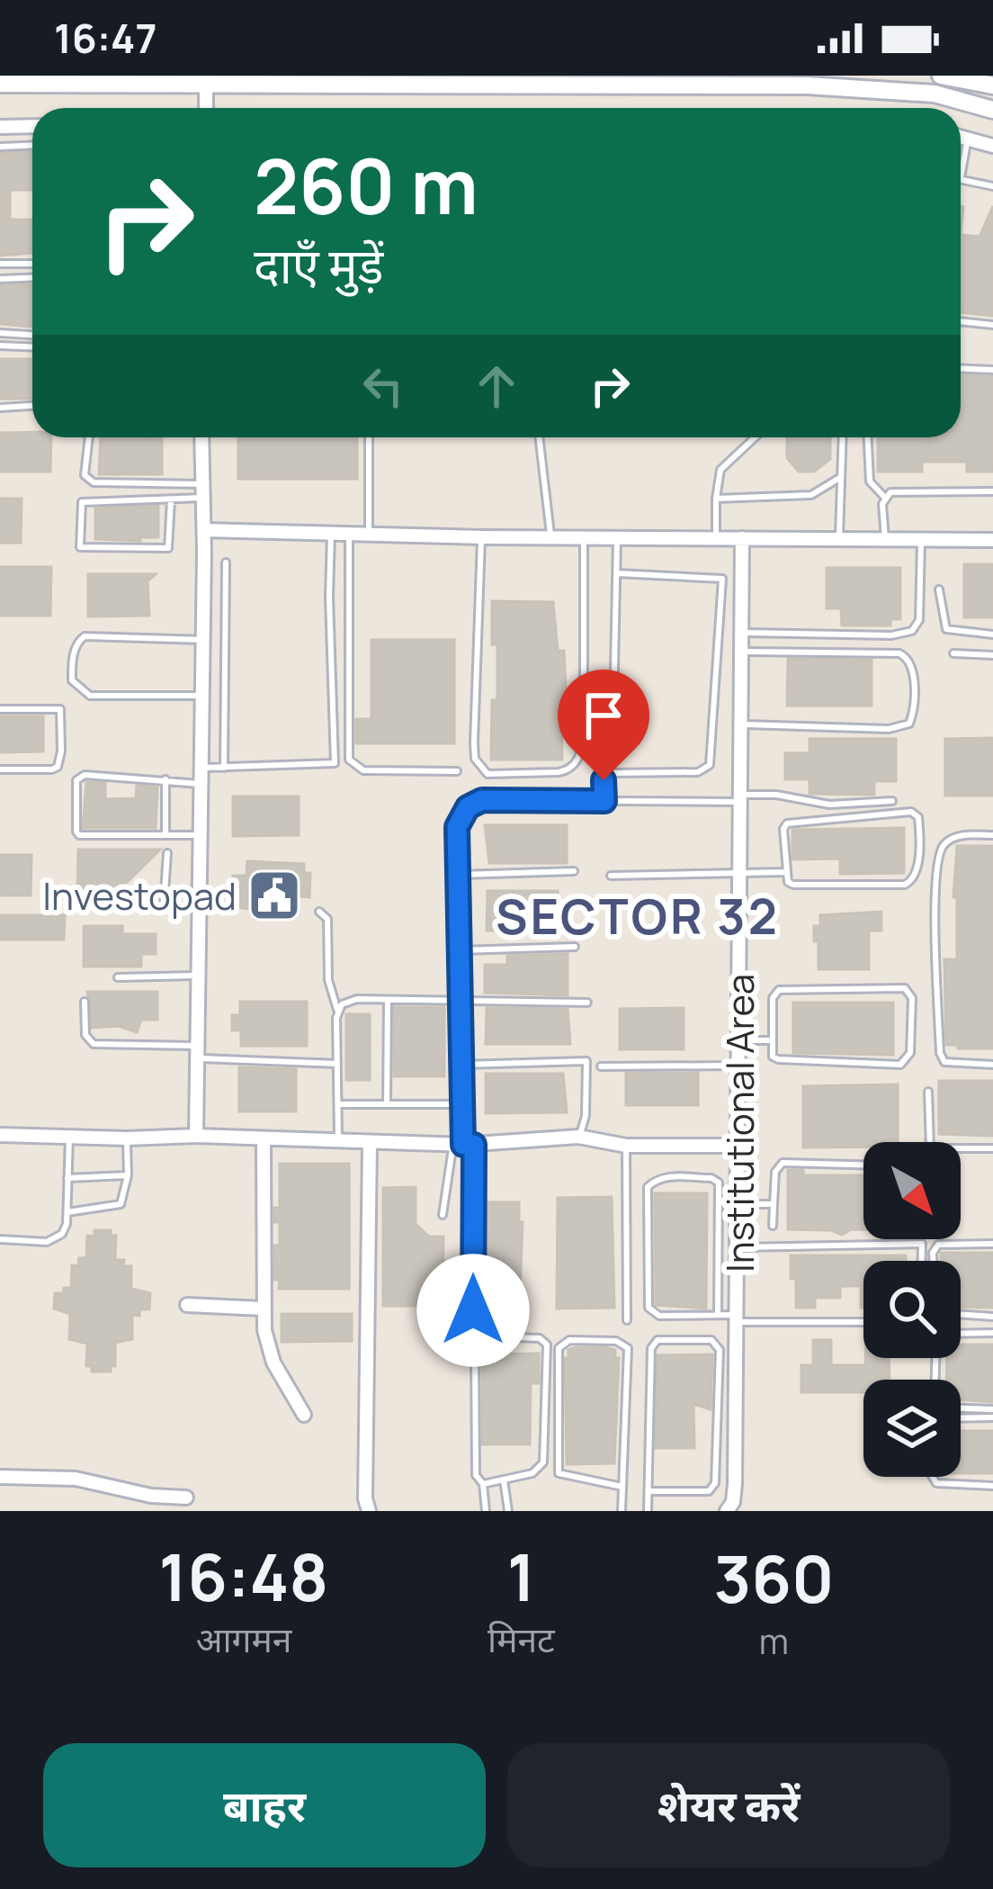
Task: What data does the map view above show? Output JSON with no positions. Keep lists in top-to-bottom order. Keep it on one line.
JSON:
{"streets":{"street":["Institutional Area"]},"districts":["SECTOR 32"],"places":{"public building":["Investopad"]},"north":"bottom right","page":{"status":"16:47","turn":["260 m","दाएँ मुड़ें"],"eta":["16:48","आगमन","1","मिनट","360","m"],"buttons":["बाहर","शेयर करें"]}}
